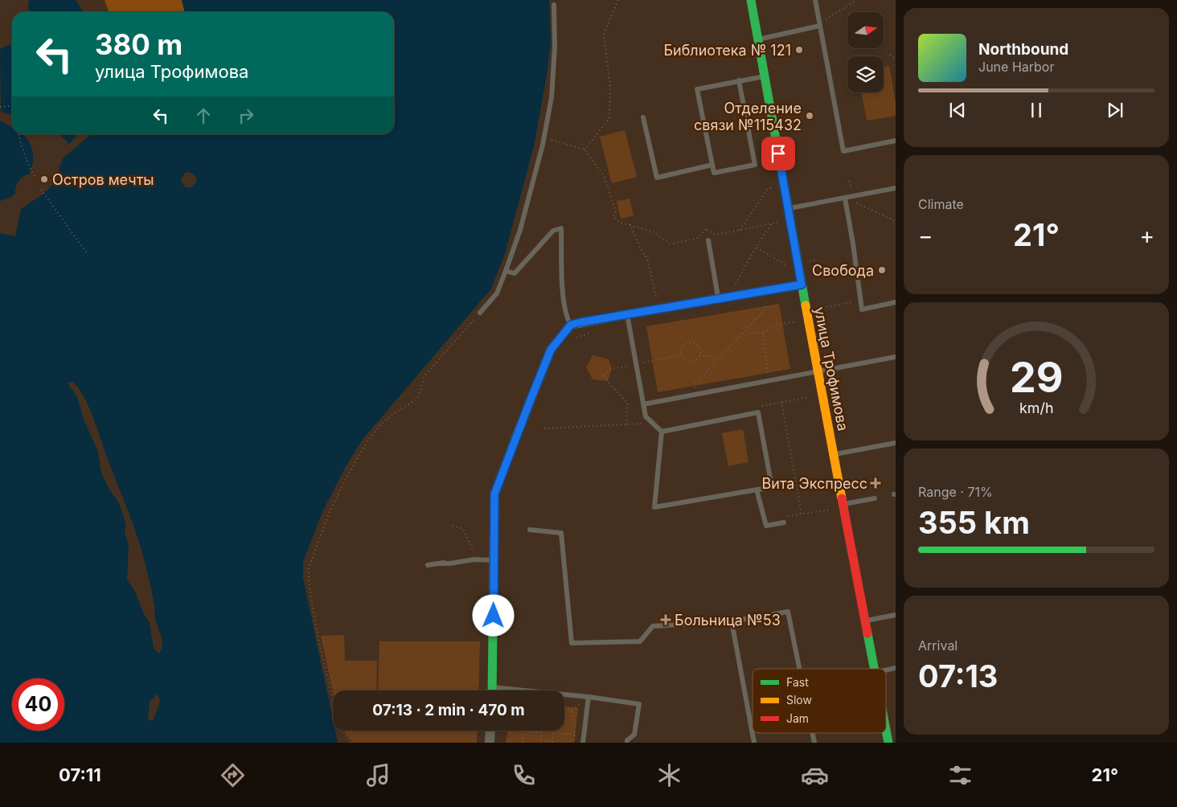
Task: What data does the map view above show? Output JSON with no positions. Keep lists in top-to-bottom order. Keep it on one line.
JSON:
{"streets":{"main road":["улица Трофимова"]},"places":{"other":["Библиотека № 121","Отделение связи №115432","Остров мечты","Свобода"],"health":["Вита Экспресс","Больница №53"]},"legend":["Fast","Slow","Jam"],"north":"right","page":{"turn":["380 m","улица Трофимова"],"song":["Northbound","June Harbor"],"tile":["Climate",["Range · 71%","355 km"],["Arrival","07:13"]],"heat":["−","21°","+"],"limit":"40","trip":"07:13 · 2 min · 470 m","tabs":["07:11","21°"],"gauge":["29","km/h"]}}
